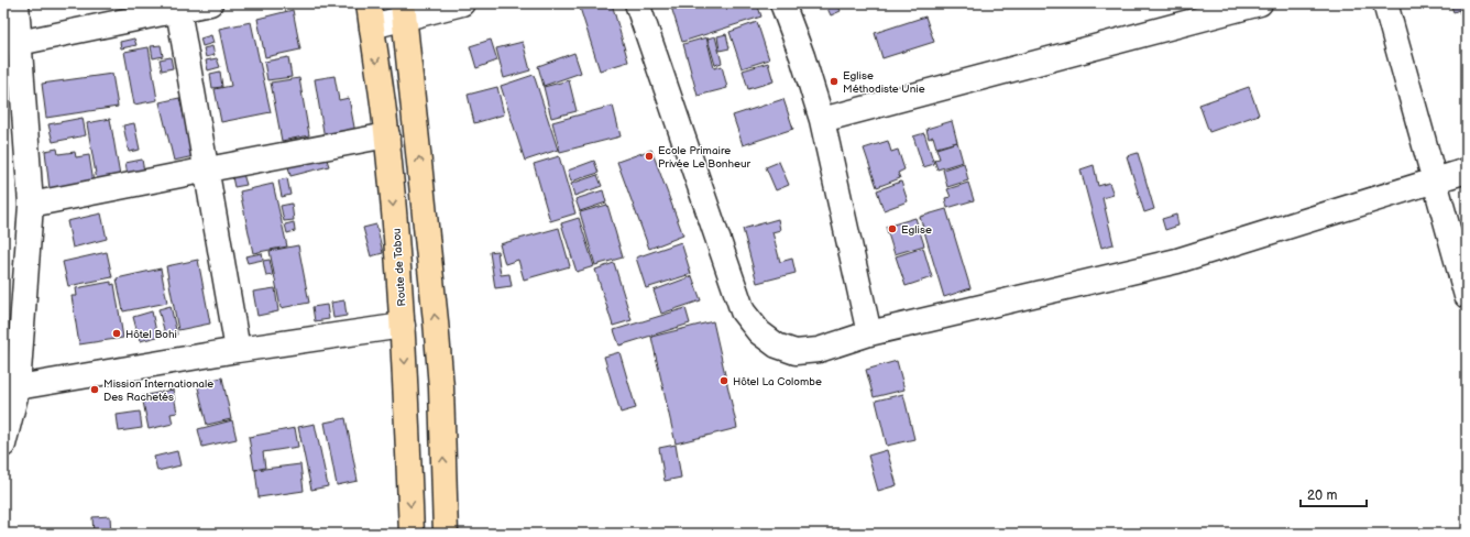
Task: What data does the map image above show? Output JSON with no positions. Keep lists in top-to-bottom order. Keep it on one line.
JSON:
{"streets":{"main road":["Route de Tabou"]},"places":["Eglise Méthodiste Unie","Ecole Primaire Privée Le Bonheur","Eglise","Hôtel Bohi","Hôtel La Colombe","Mission Internationale Des Rachetés"],"scale_bar":"20 m"}
